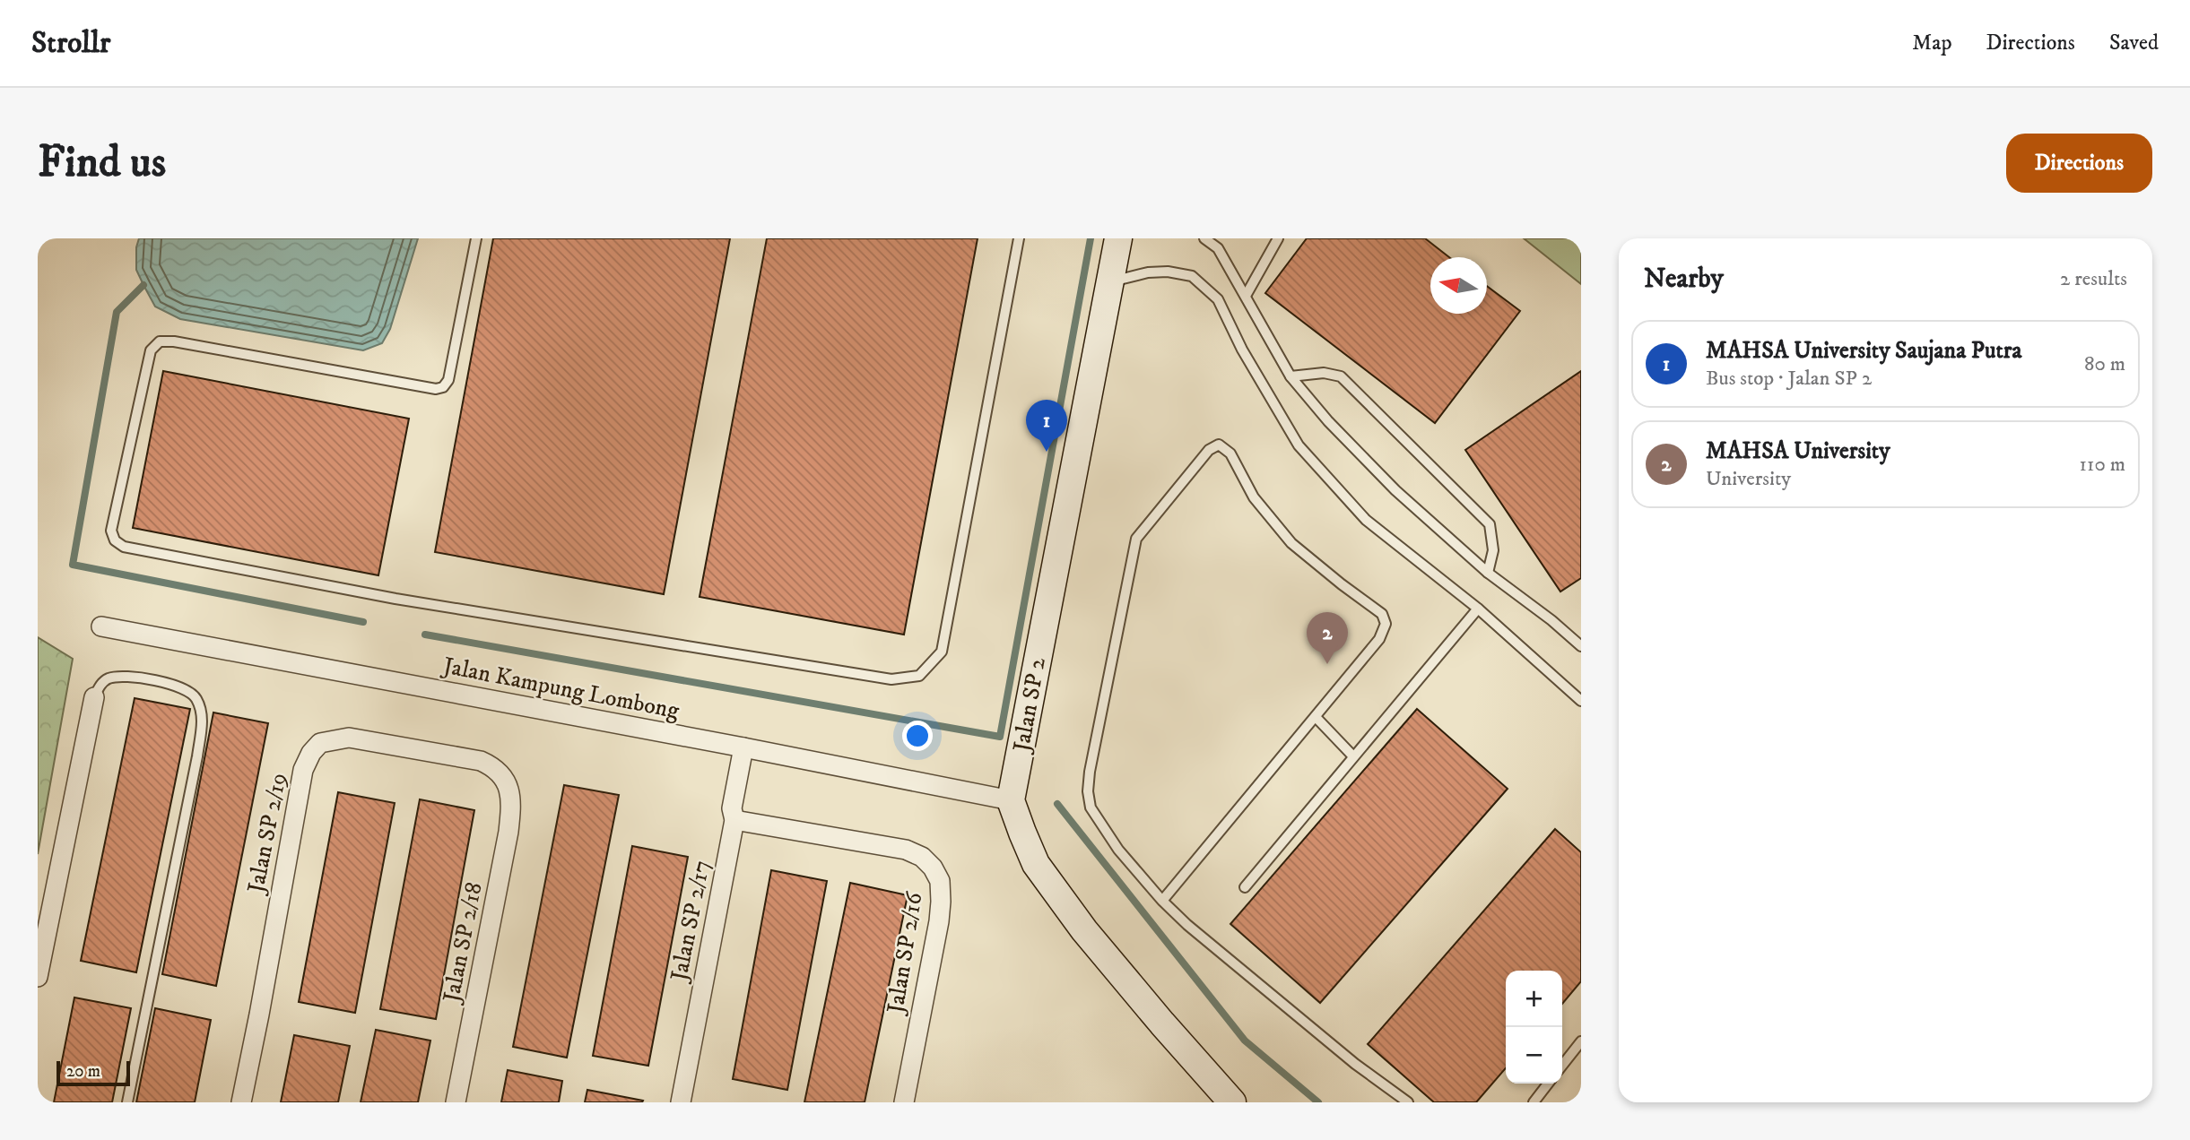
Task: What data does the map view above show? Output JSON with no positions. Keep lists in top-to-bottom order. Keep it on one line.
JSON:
{"streets":{"street":["Jalan Kampung Lombong","Jalan SP 2","Jalan SP 2/19","Jalan SP 2/17","Jalan SP 2/18","Jalan SP 2/16"]},"crossings":[["Jalan Kampung Lombong","Jalan SP 2"],["Jalan Kampung Lombong","Jalan SP 2/17"],["Jalan SP 2/19","Jalan SP 2/18"],["Jalan SP 2/17","Jalan SP 2/16"]],"scale_bar":"20 m","north":"left","page":{"header":"Strollr","nav":["Map","Directions","Saved"],"buttons":"Directions","title":"Find us","heading":["Nearby","2 results"],"list":[{"mark":"1","name":"MAHSA University Saujana Putra","note":"Bus stop · Jalan SP 2","value":"80 m"},{"mark":"2","name":"MAHSA University","note":"University","value":"110 m"}],"pins":["1","2"],"map_buttons":["+","−"],"scale":"20 m"}}
